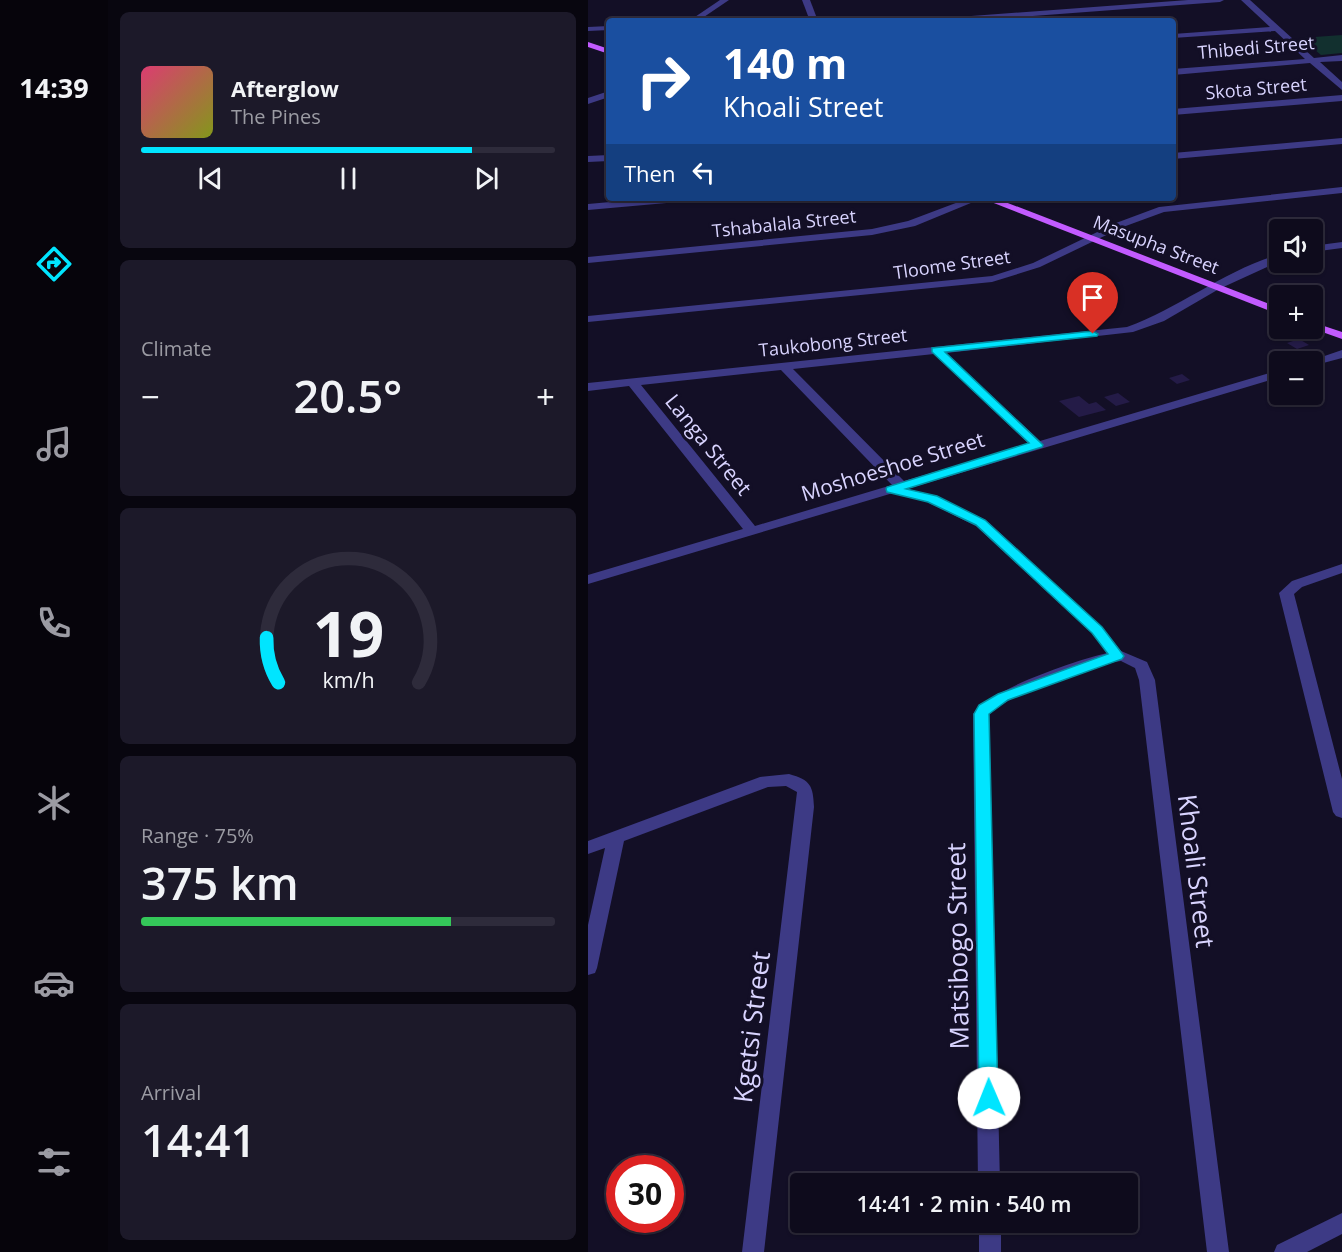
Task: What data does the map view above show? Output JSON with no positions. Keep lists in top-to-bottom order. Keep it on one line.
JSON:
{"streets":{"main road":["Masupha Street"],"street":["Thibedi Street","Skota Street","Tshabalala Street","Tloome Street","Taukobong Street","Langa Street","Moshoeshoe Street","Khoali Street","Matsibogo Street","Kgetsi Street"]},"crossings":[["Masupha Street","Tloome Street"],["Masupha Street","Taukobong Street"],["Taukobong Street","Langa Street"],["Langa Street","Moshoeshoe Street"],["Khoali Street","Matsibogo Street"]],"page":{"tabs":"14:39","turn":["140 m","Khoali Street"],"song":["Afterglow","The Pines"],"then":"Then","map_buttons":["+","−"],"tile":["Climate",["Range · 75%","375 km"],["Arrival","14:41"]],"heat":["−","20.5°","+"],"limit":"30","trip":"14:41 · 2 min · 540 m","gauge":["19","km/h"]}}
